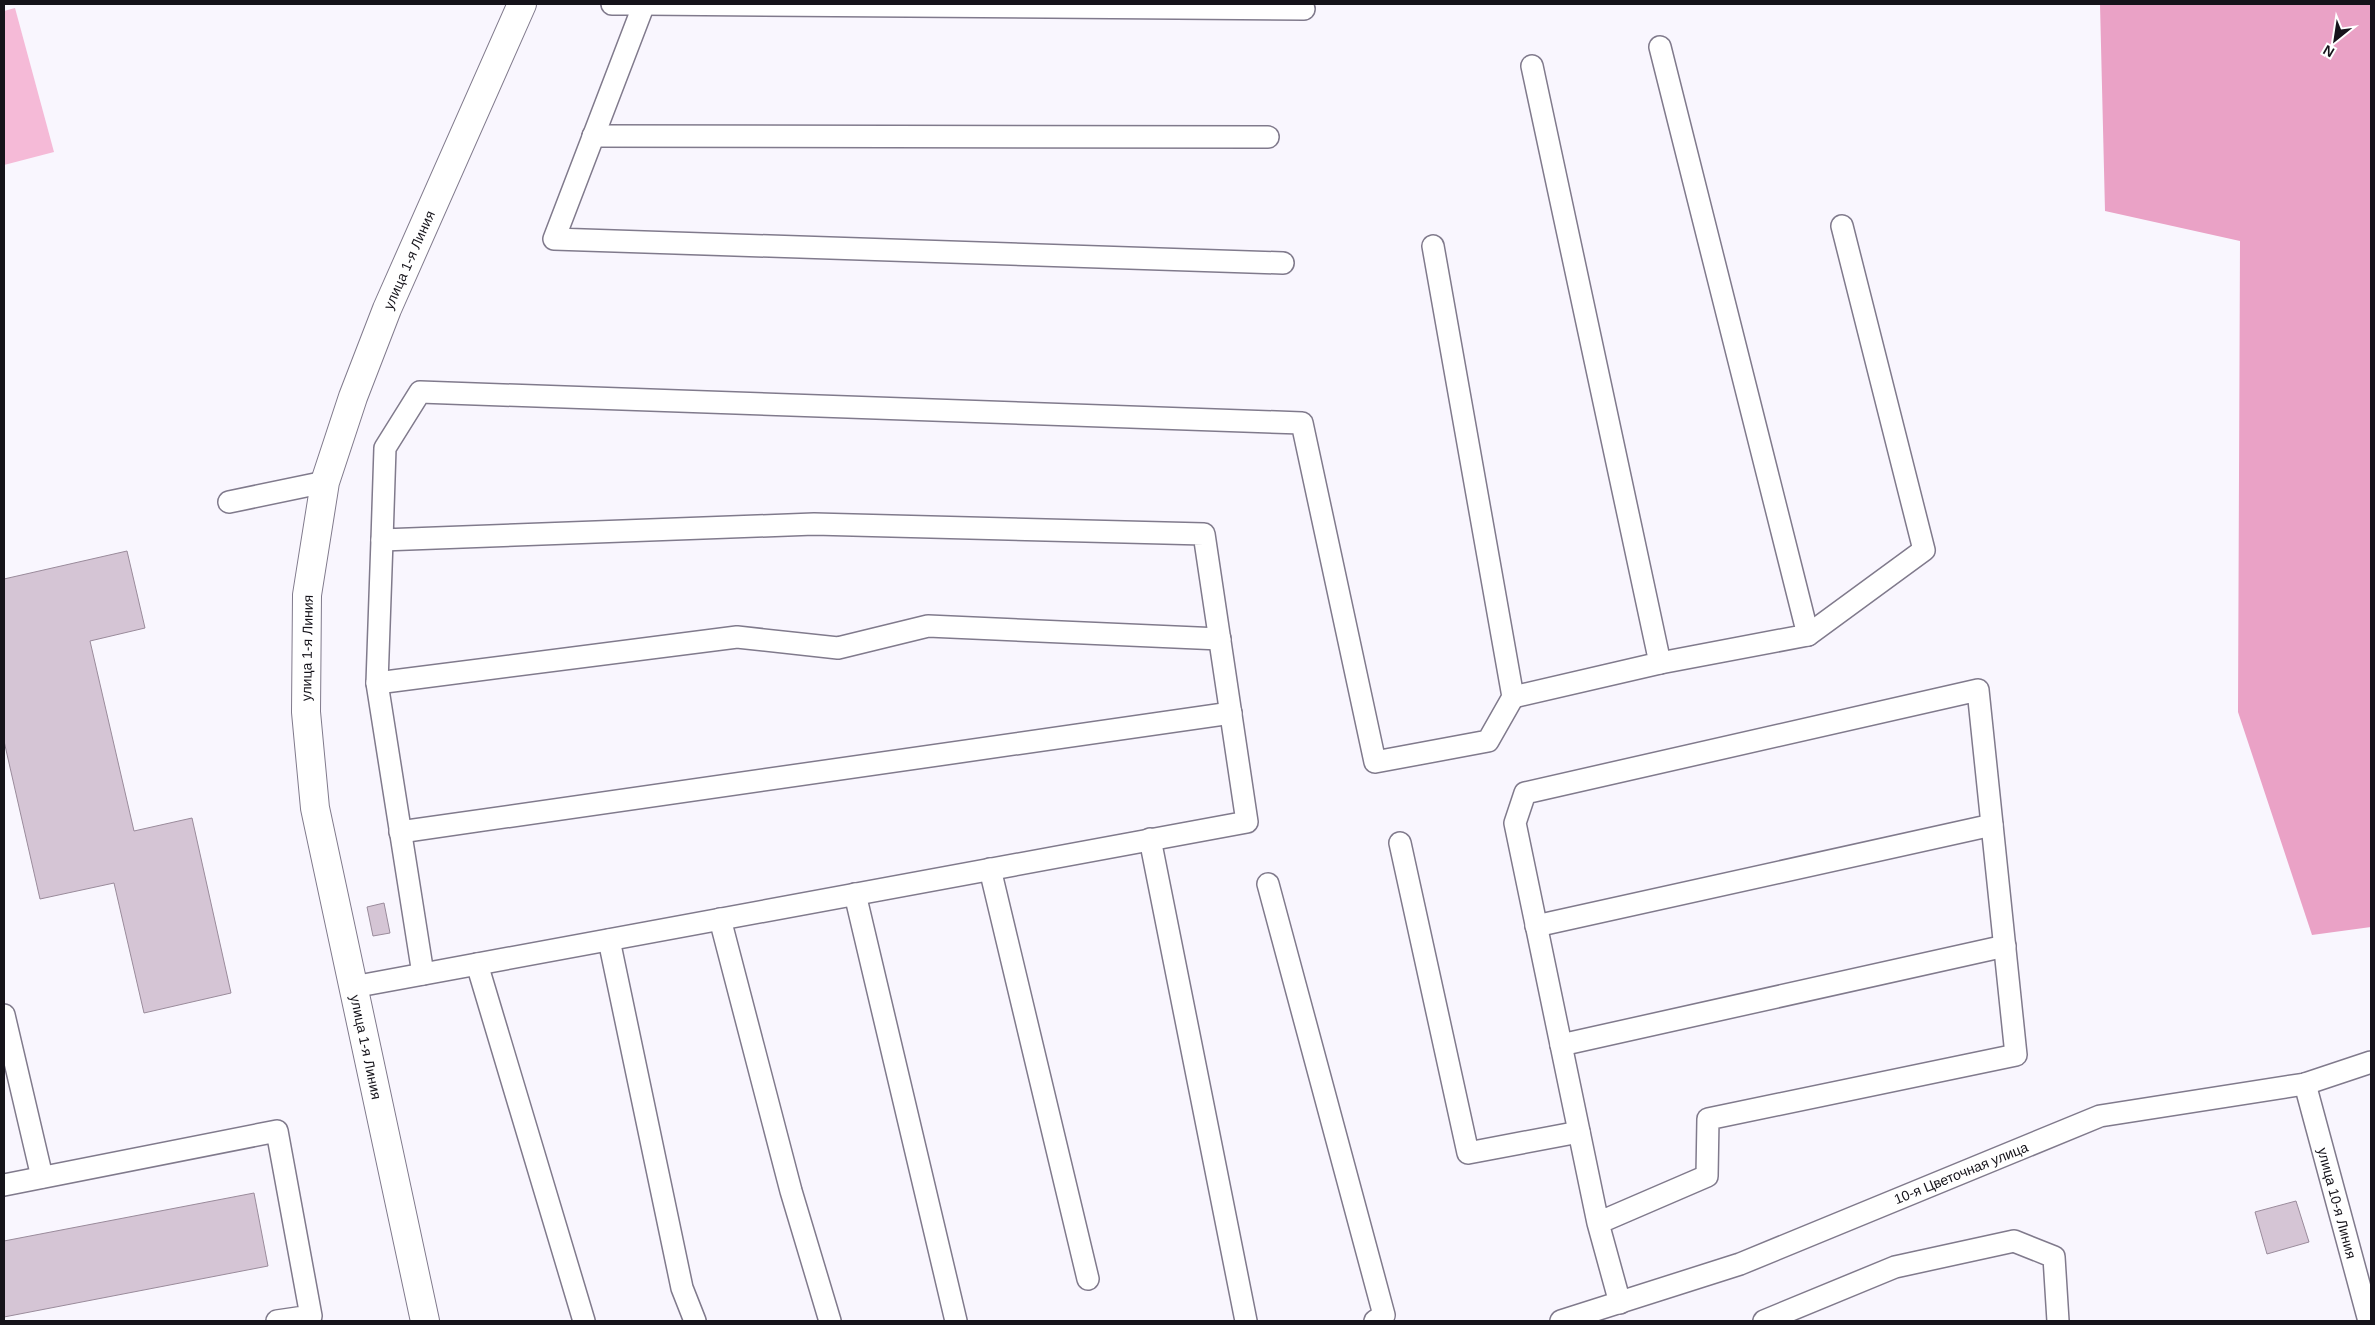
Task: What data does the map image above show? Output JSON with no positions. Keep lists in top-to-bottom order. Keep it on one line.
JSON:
{"streets":{"main road":["улица 1-я Линия"],"lane":["10-я Цветочная улица","улица 10-я Линия"]},"crossings":[["10-я Цветочная улица","улица 10-я Линия"]],"north":"bottom left"}
